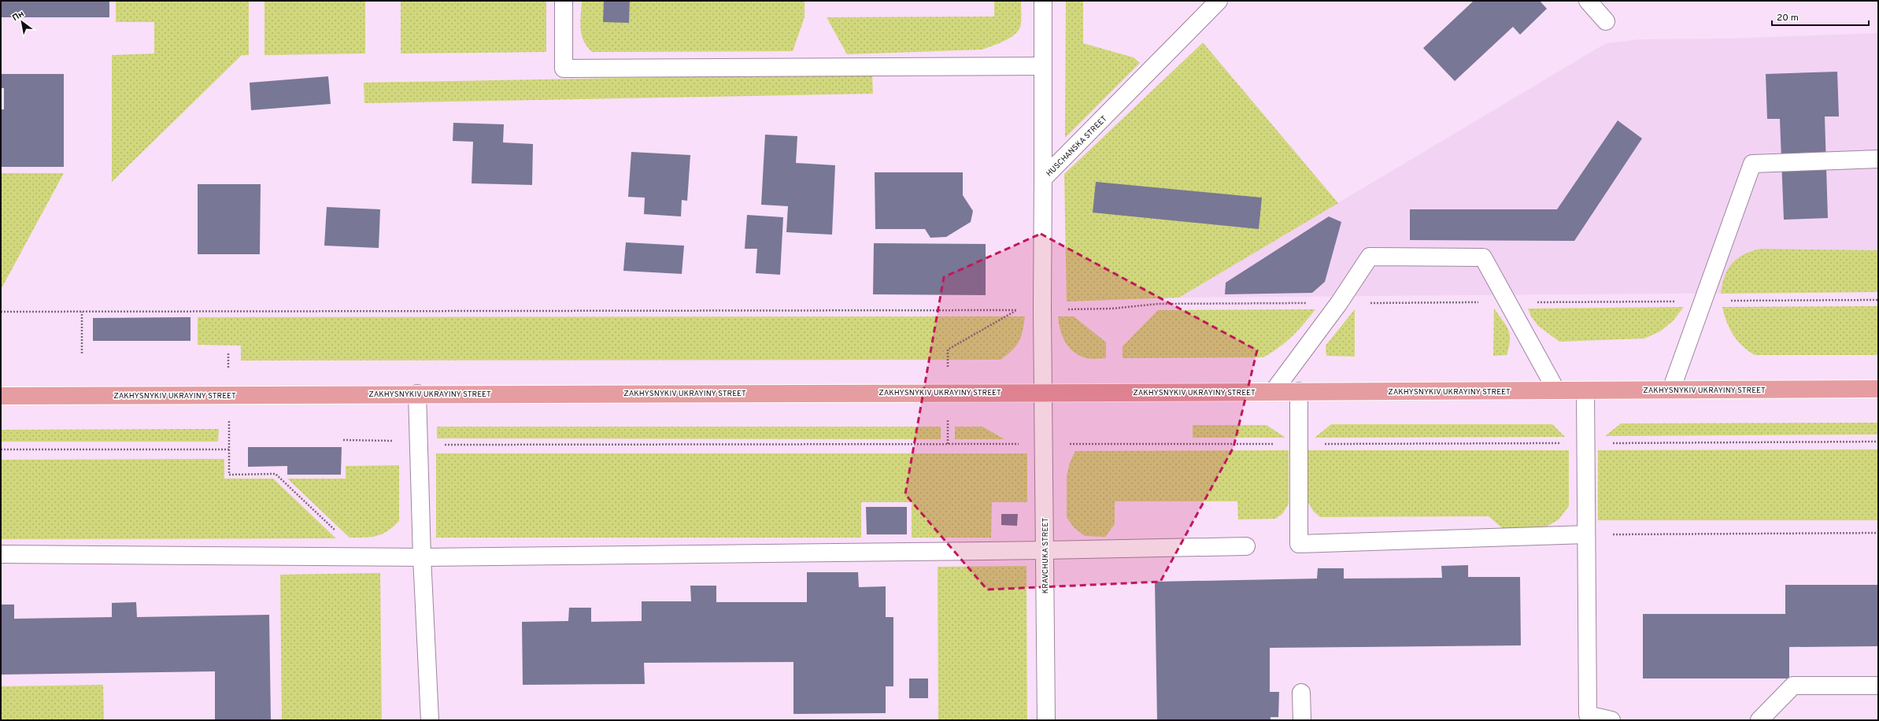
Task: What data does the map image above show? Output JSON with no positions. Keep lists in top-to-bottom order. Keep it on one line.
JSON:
{"streets":{"main road":["ZAKHYSNYKIV UKRAYINY STREET"],"street":["HUSCHANSKA STREET","KRAVCHUKA STREET"]},"crossings":[["HUSCHANSKA STREET","ZAKHYSNYKIV UKRAYINY STREET"],["HUSCHANSKA STREET","KRAVCHUKA STREET"],["ZAKHYSNYKIV UKRAYINY STREET","KRAVCHUKA STREET"]],"scale_bar":"20 m","north":"top left"}
